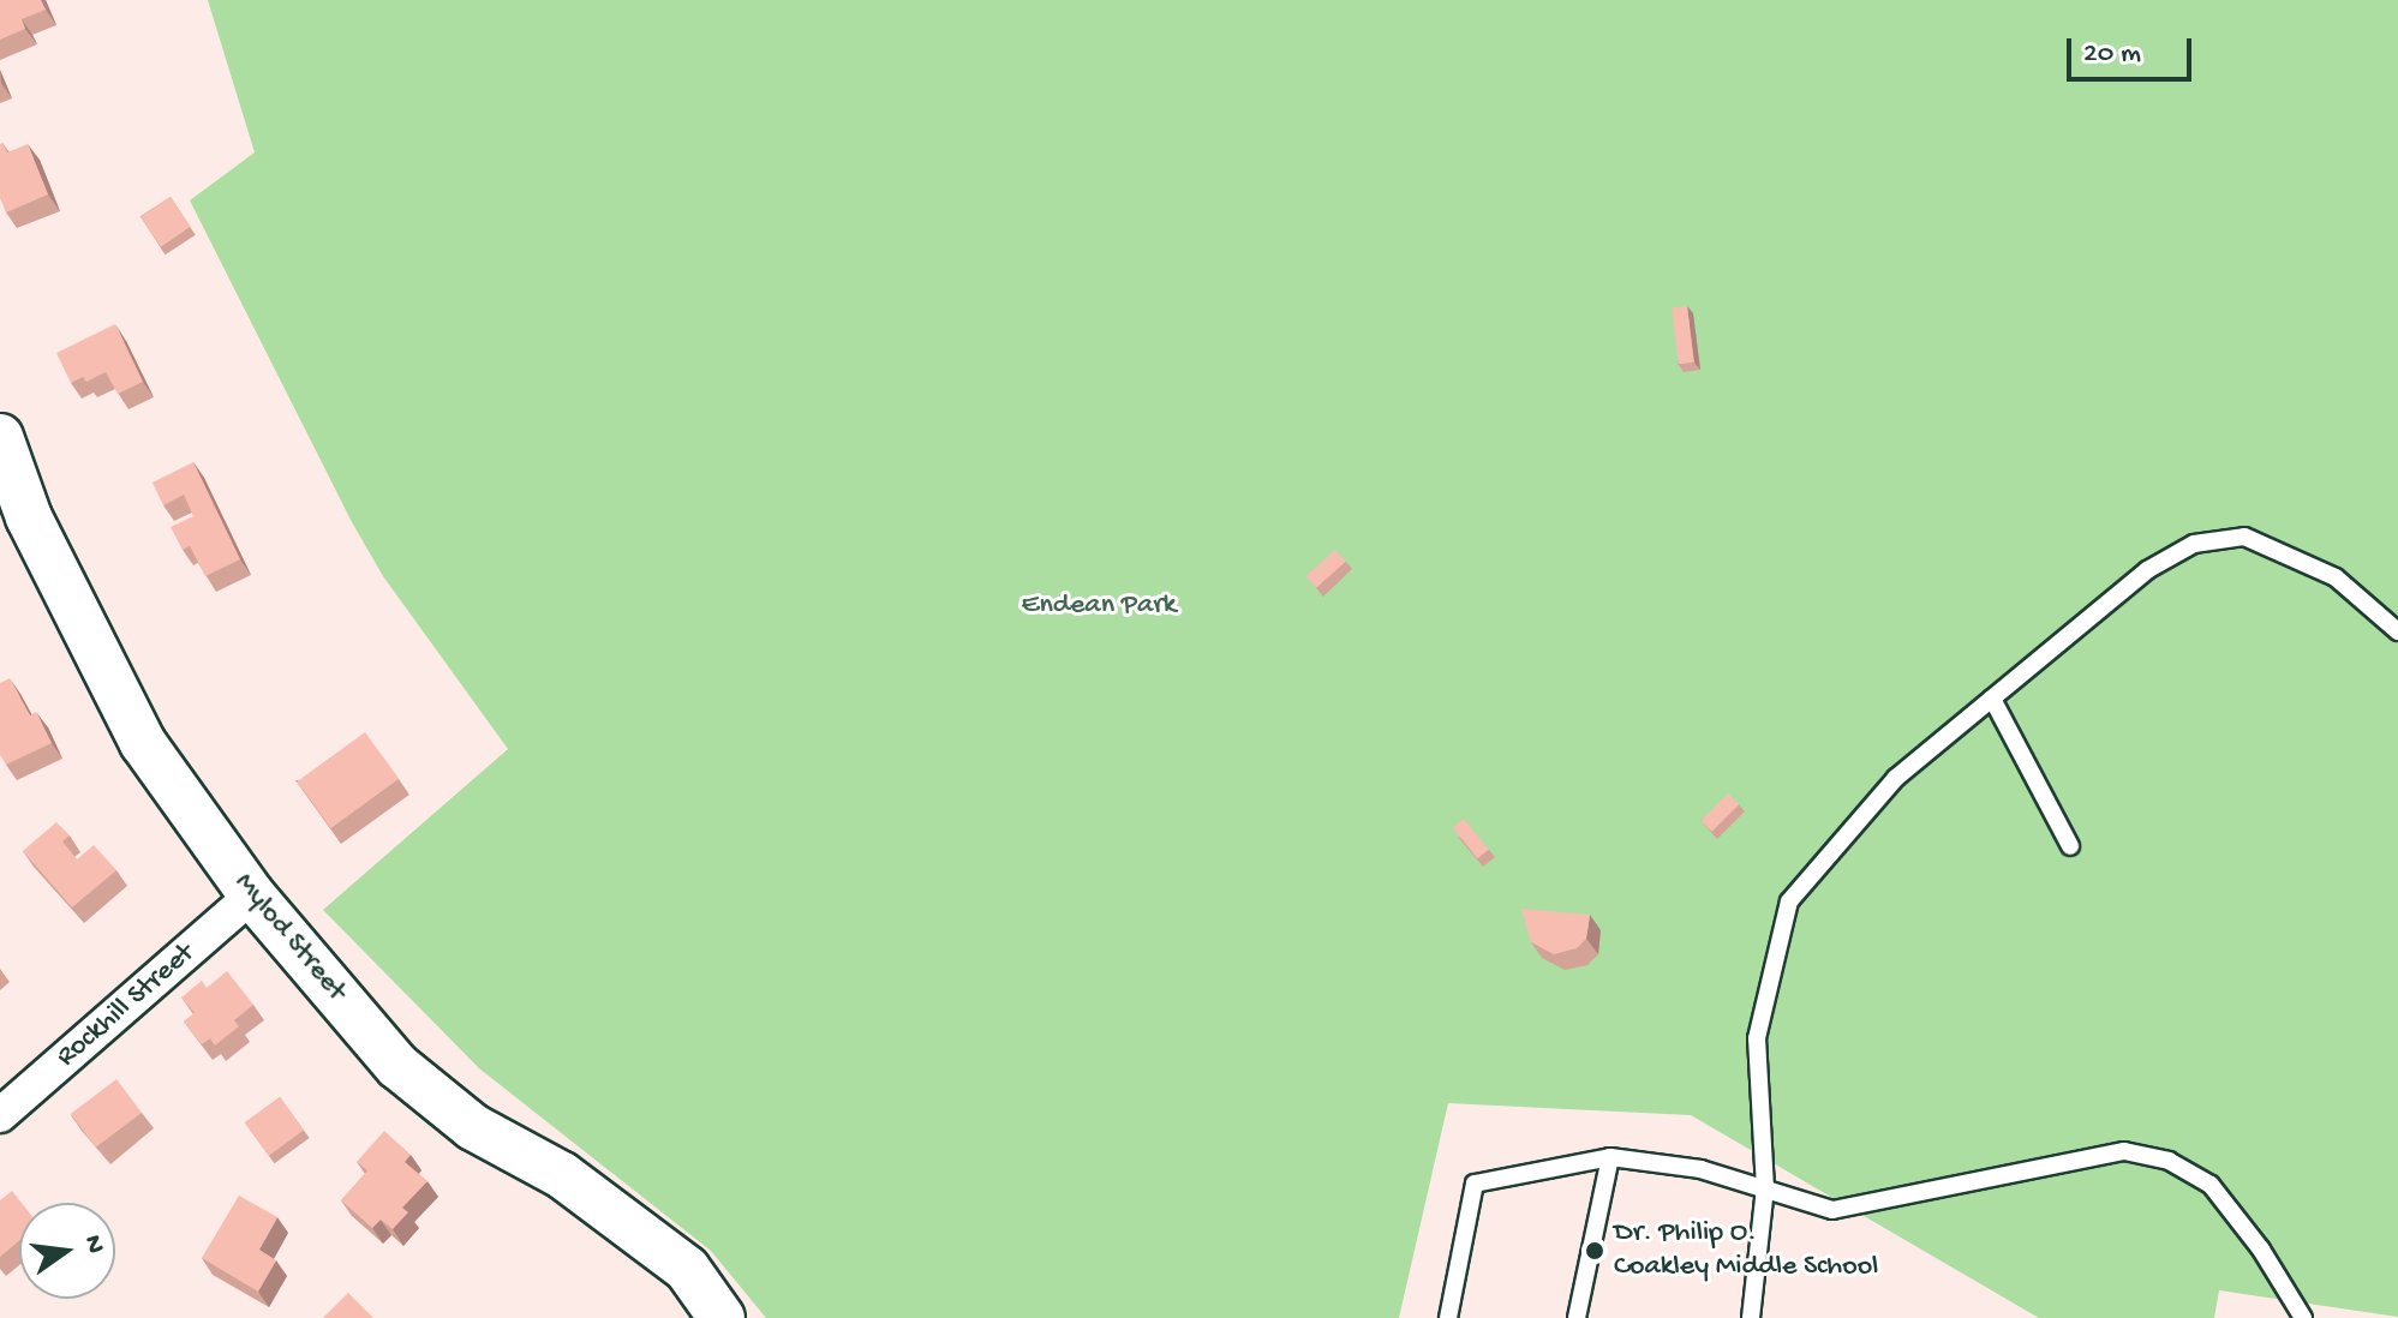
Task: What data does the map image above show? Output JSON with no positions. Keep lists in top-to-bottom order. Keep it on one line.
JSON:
{"streets":{"street":["Mylod Street","Rockhill Street"]},"crossings":[["Mylod Street","Rockhill Street"]],"parks":["Endean Park"],"places":["Dr. Philip O. Coakley Middle School"],"scale_bar":"20 m","north":"right"}
